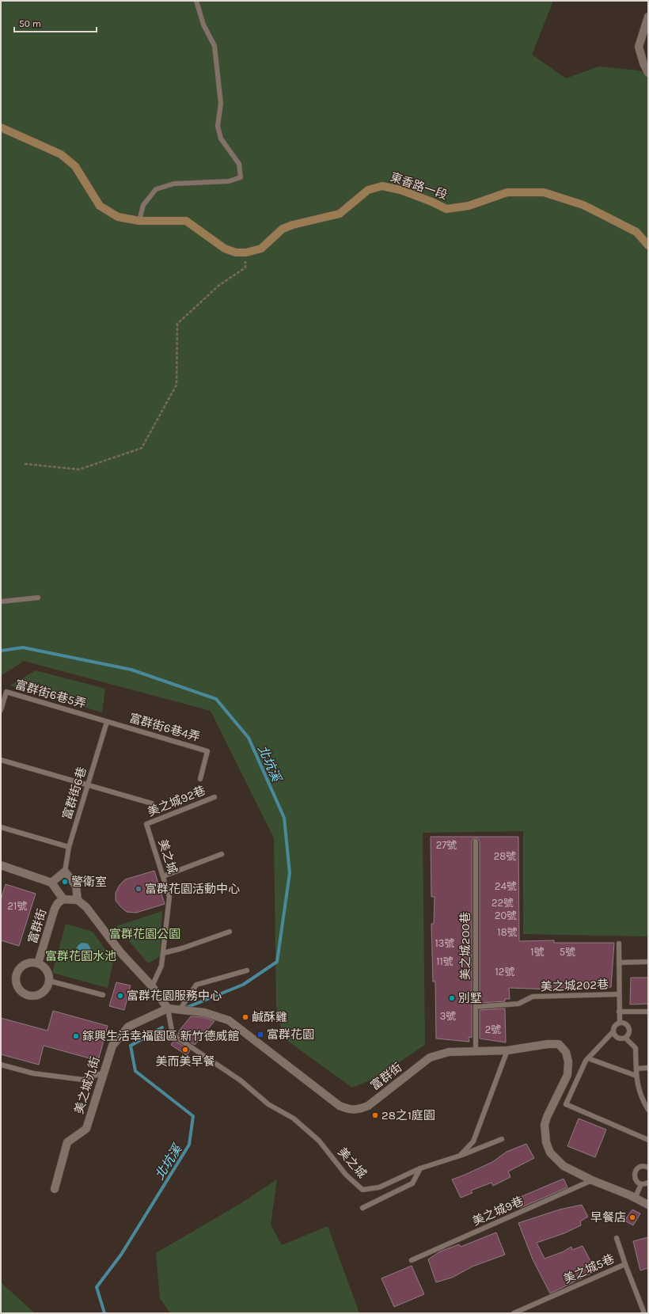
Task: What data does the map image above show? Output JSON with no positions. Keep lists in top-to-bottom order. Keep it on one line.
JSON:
{"streets":{"street":["東香路一段","富群街","美之城九街"],"lane":["富群街6巷5弄","富群街6巷4弄","富群街6巷","美之城92巷","美之城","美之城200巷","美之城202巷","美之城9巷","美之城5巷"]},"crossings":[["富群街6巷5弄","富群街6巷4弄"],["富群街6巷5弄","富群街6巷"],["富群街6巷4弄","富群街6巷"],["美之城92巷","美之城"],["美之城","富群街"],["美之城","美之城九街"],["富群街","美之城200巷"],["富群街","美之城九街"],["富群街","美之城9巷"],["美之城200巷","美之城202巷"]],"water":["北坑溪"],"parks":["富群花園公園","富群花園水池"],"places":{"other":["警衛室","富群花園活動中心","富群花園服務中心","別墅","鹹酥雞","鎵興生活幸福園區 新竹德威館","美而美早餐","28之1庭園","早餐店"],"transit":["富群花園"]},"house_numbers":["27號","28號","24號","22號","21號","20號","18號","13號","1號","5號","11號","12號","3號","2號"],"scale_bar":"50 m"}
